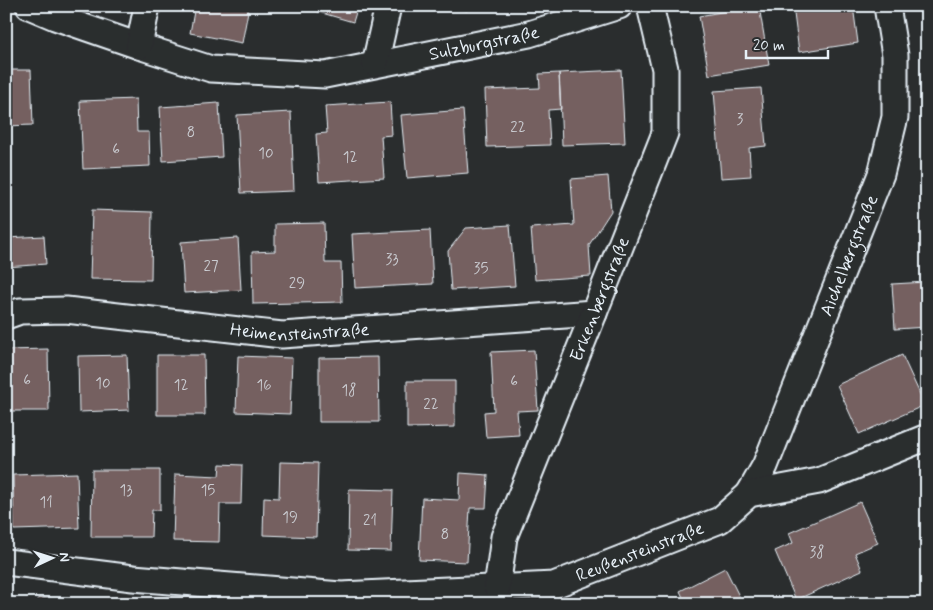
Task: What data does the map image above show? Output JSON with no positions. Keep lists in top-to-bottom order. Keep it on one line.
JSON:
{"streets":{"street":["Sulzburgstraße","Aichelbergstraße","Erkenbergstraße","Heimensteinstraße","Reußensteinstraße"]},"crossings":[["Aichelbergstraße","Reußensteinstraße"],["Erkenbergstraße","Heimensteinstraße"],["Erkenbergstraße","Reußensteinstraße"]],"house_numbers":["3","22","8","6","10","12","33","27","35","29","6","6","10","12","16","18","22","13","15","11","19","21","8","38"],"scale_bar":"20 m","north":"right"}
